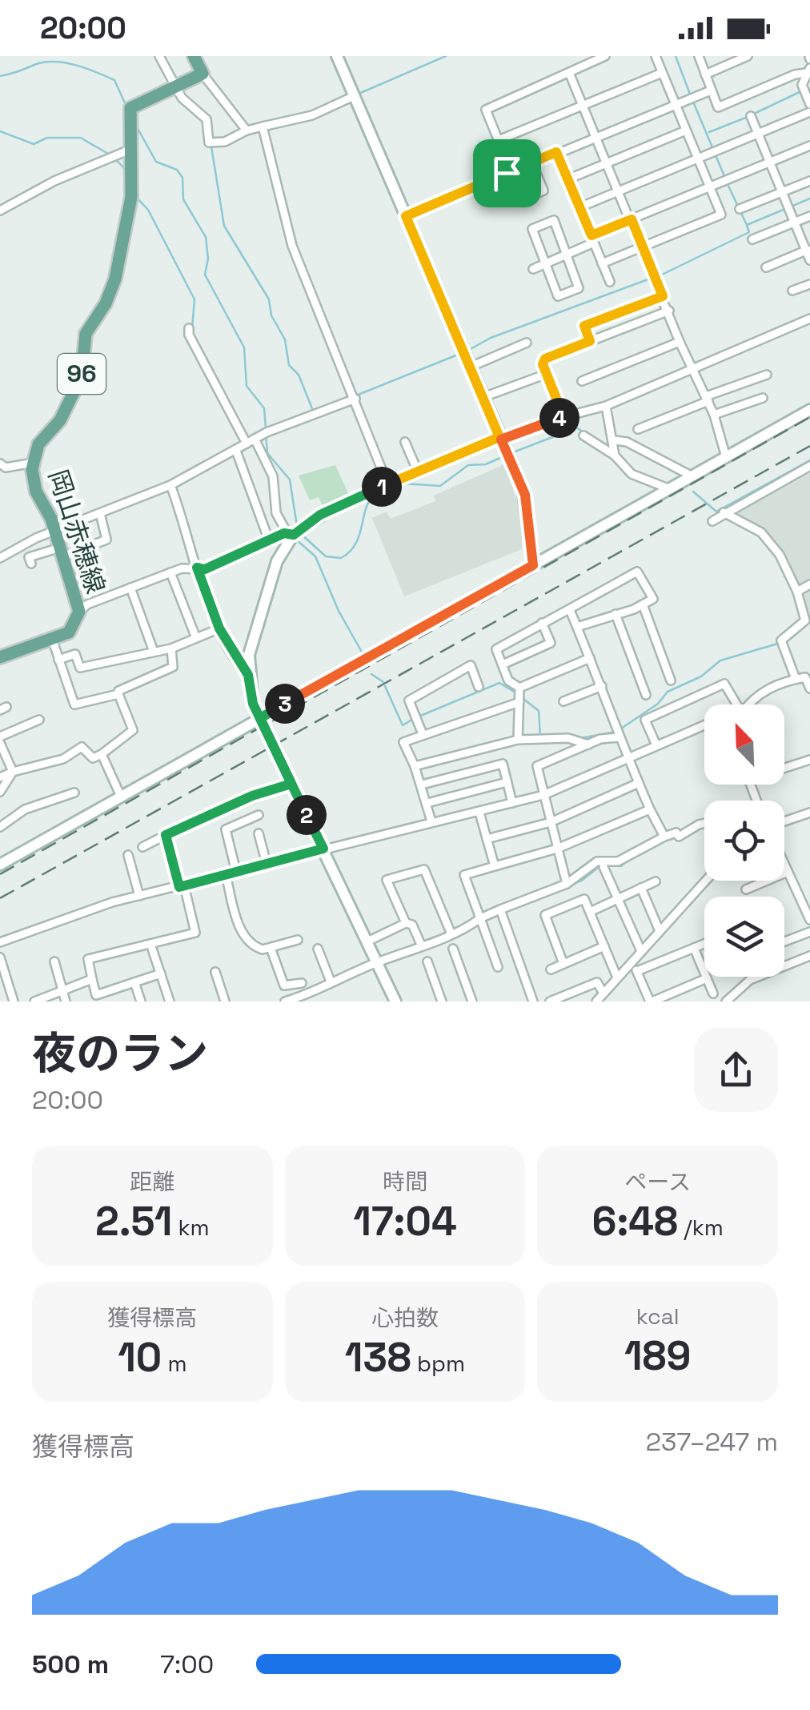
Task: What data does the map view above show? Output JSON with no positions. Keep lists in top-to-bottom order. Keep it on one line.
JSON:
{"streets":{"main road":["96","岡山赤穂線"]},"north":"top left","page":{"status":"20:00","pins":["4","1","3","2"],"heading":["夜のラン","20:00"],"stats":[["距離","2.51 km"],["時間","17:04"],["ペース","6:48 /km"],["獲得標高","10 m"],["心拍数","138 bpm"],["kcal","189"]],"chart":["獲得標高","237–247 m"],"list":[{"name":"500 m","note":"7:00"}]}}
